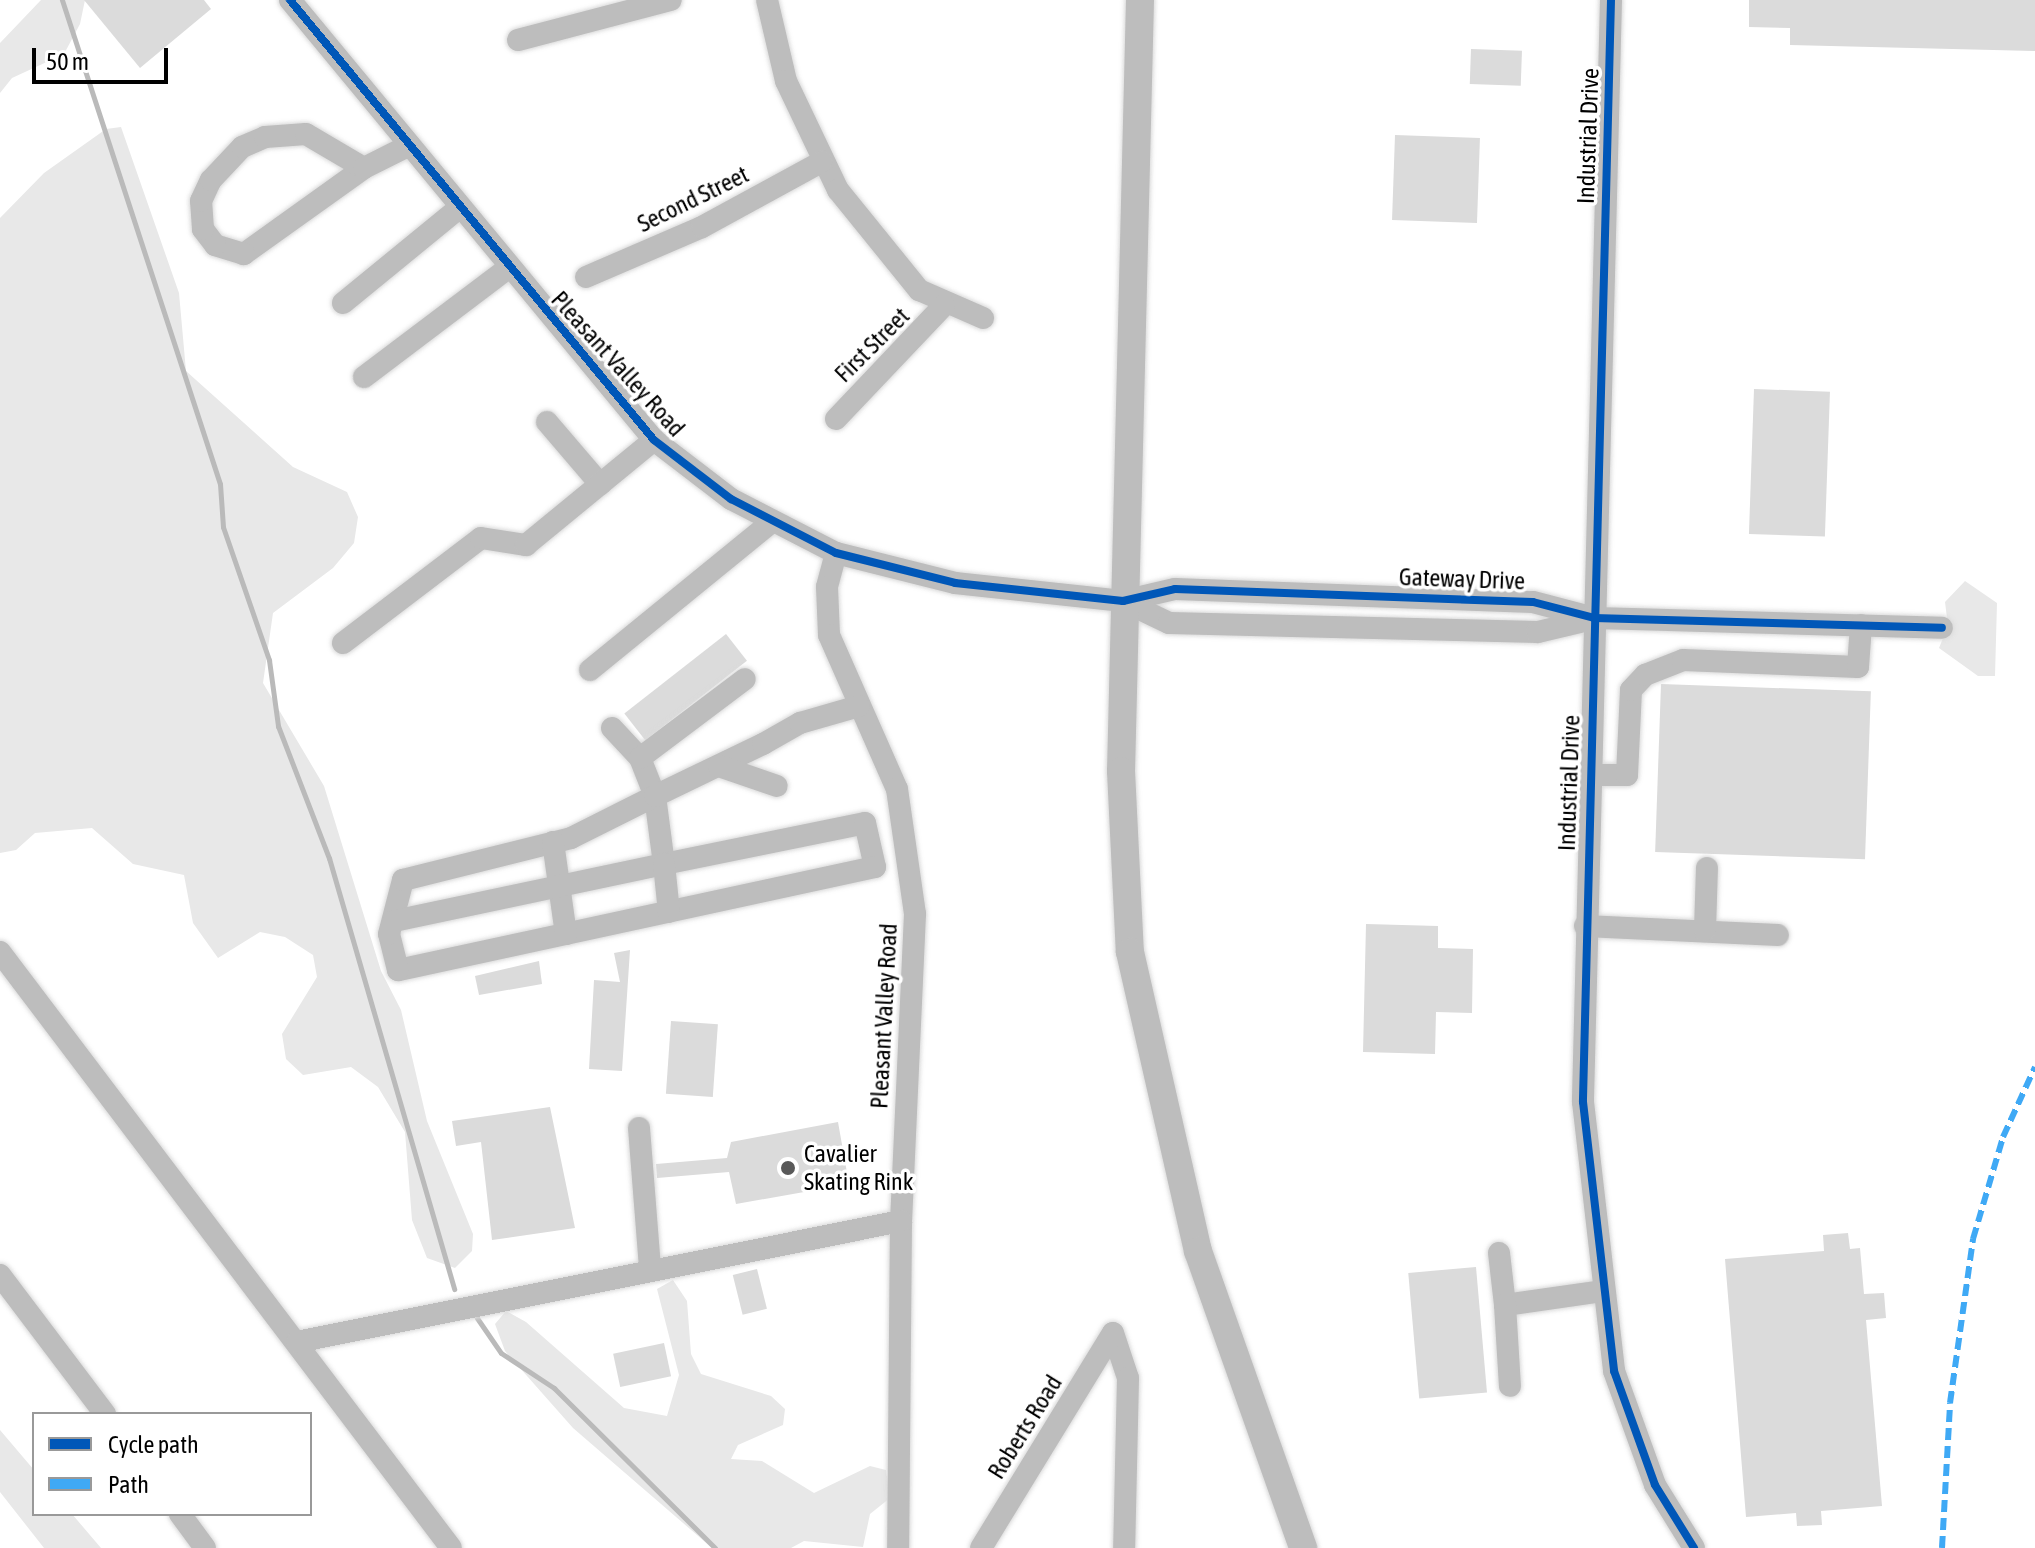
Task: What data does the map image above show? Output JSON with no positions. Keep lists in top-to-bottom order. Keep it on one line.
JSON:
{"streets":{"street":["Industrial Drive","Second Street","First Street","Pleasant Valley Road","Gateway Drive","Roberts Road"]},"crossings":[["Industrial Drive","Gateway Drive"],["Pleasant Valley Road","Gateway Drive"]],"places":["Cavalier Skating Rink"],"legend":["Cycle path","Path"],"scale_bar":"50 m"}
